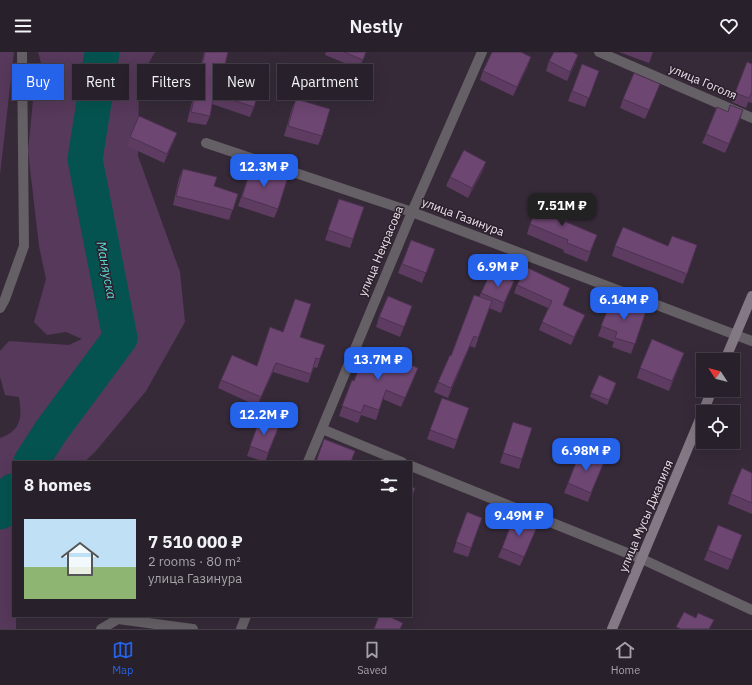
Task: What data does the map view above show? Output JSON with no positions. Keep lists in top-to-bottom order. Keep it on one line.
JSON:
{"streets":{"main road":["улица Мусы Джалиля"],"street":["улица Гоголя","улица Газинура","улица Некрасова"]},"crossings":[["улица Газинура","улица Некрасова"]],"water":["Маняуска"],"north":"top left","page":{"header":"Nestly","chip":["Buy","Rent","Filters","New","Apartment"],"price":["12.3M ₽","7.51M ₽","6.9M ₽","6.14M ₽","13.7M ₽","12.2M ₽","6.98M ₽","9.49M ₽"],"heading":"8 homes","list":[{"name":"7 510 000 ₽","note":"2 rooms · 80 m² · улица Газинура"}],"tabs":["Map","Saved","Home"]}}
